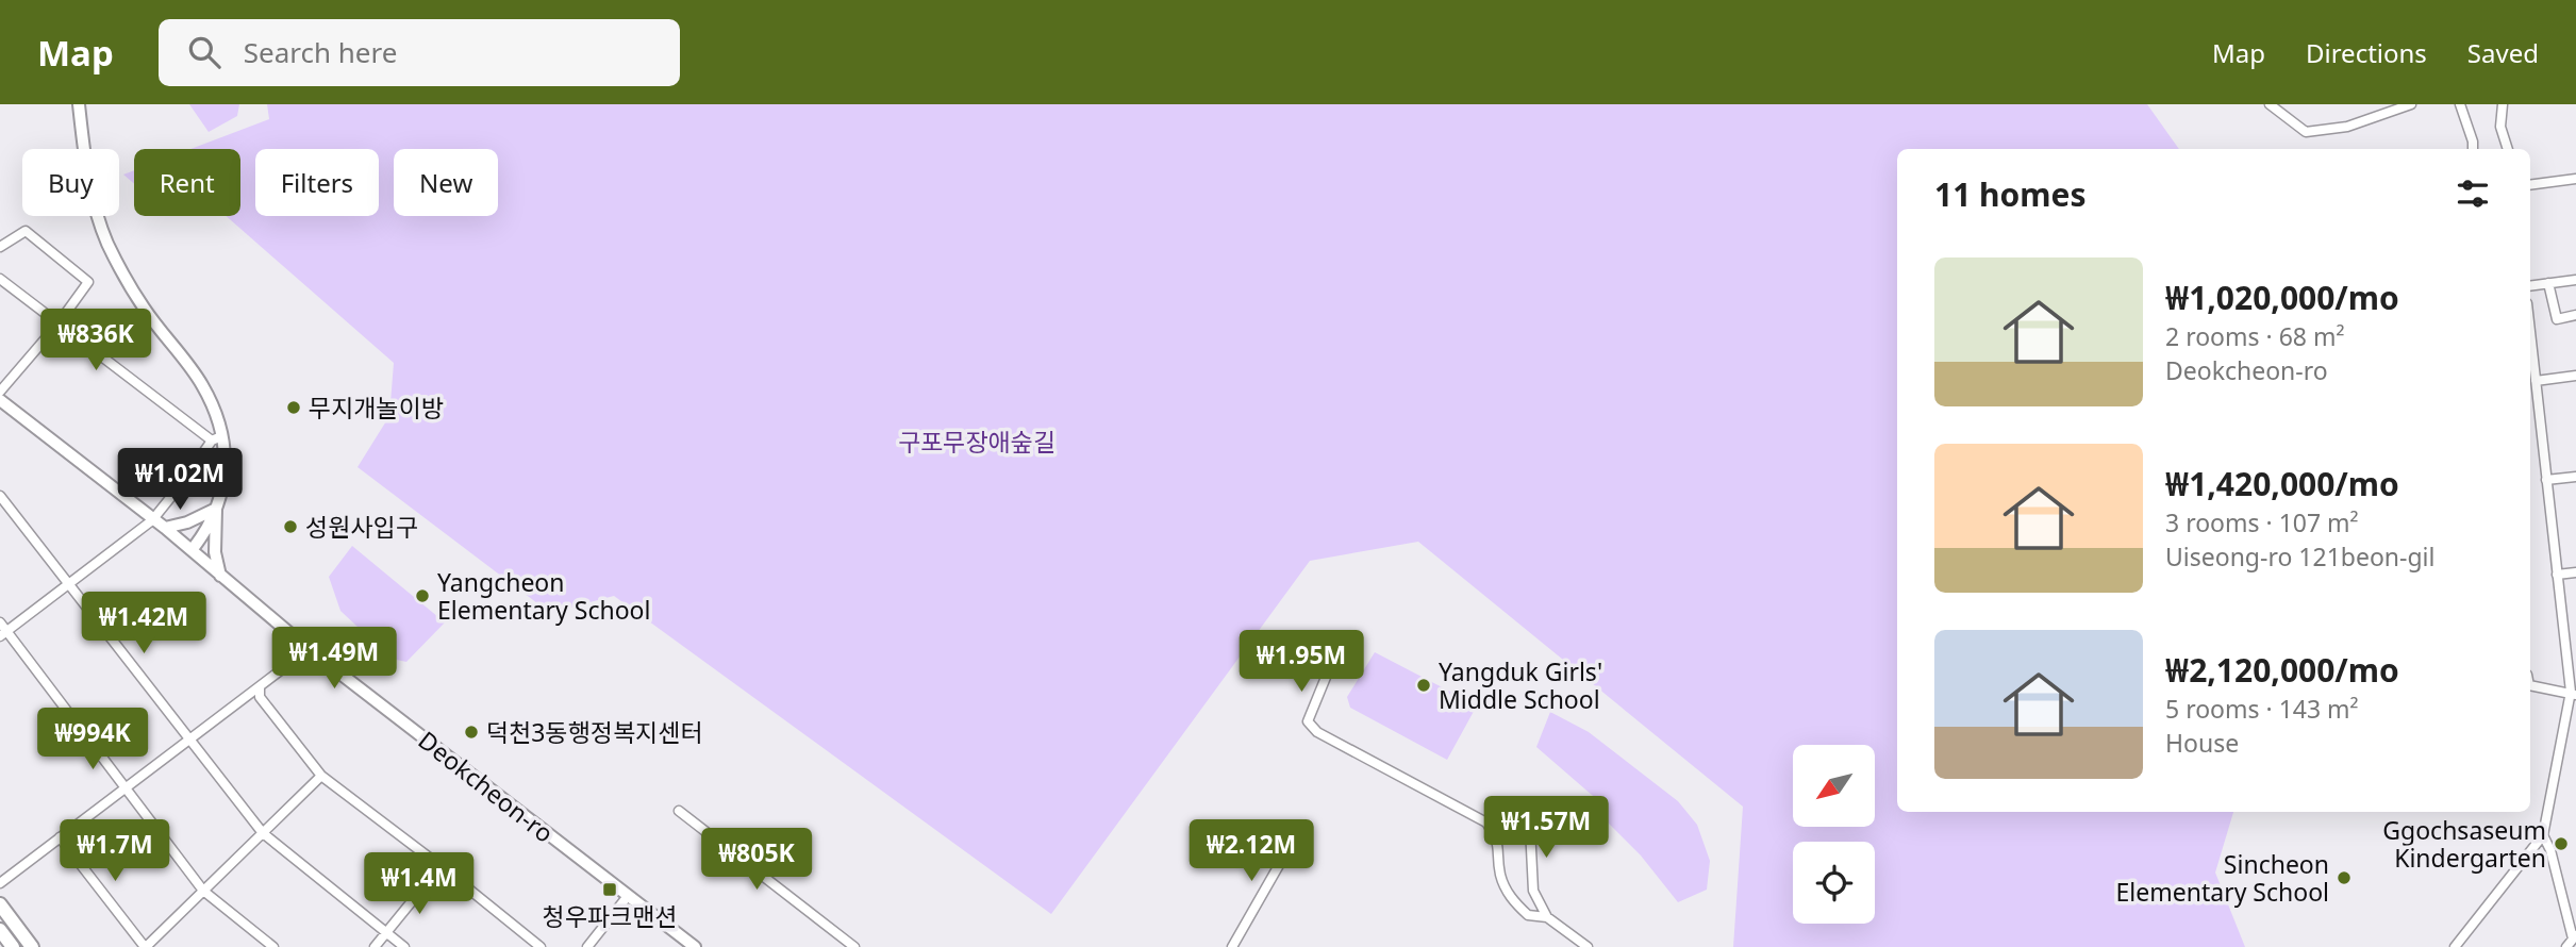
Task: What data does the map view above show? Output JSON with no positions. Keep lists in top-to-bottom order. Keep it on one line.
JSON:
{"streets":{"main road":["Deokcheon-ro"]},"parks":["구포무장애숲길"],"places":{"other":["무지개놀이방","성원사입구","Yangcheon Elementary School","Yangduk Girls' Middle School","덕천3동행정복지센터","Ggochsaseum Kindergarten","Sincheon Elementary School"],"transit":["청우파크맨션"]},"north":"bottom left","page":{"header":"Map","search":"Search here","nav":["Map","Directions","Saved"],"chip":["Buy","Rent","Filters","New"],"heading":"11 homes","list":[{"name":"₩1,020,000/mo","note":"2 rooms · 68 m² · Deokcheon-ro"},{"name":"₩1,420,000/mo","note":"3 rooms · 107 m² · Uiseong-ro 121beon-gil"},{"name":"₩2,120,000/mo","note":"5 rooms · 143 m² · House"}],"price":["₩836K","₩1.02M","₩1.42M","₩1.49M","₩1.95M","₩994K","₩1.57M","₩1.7M","₩2.12M","₩805K","₩1.4M"]}}
